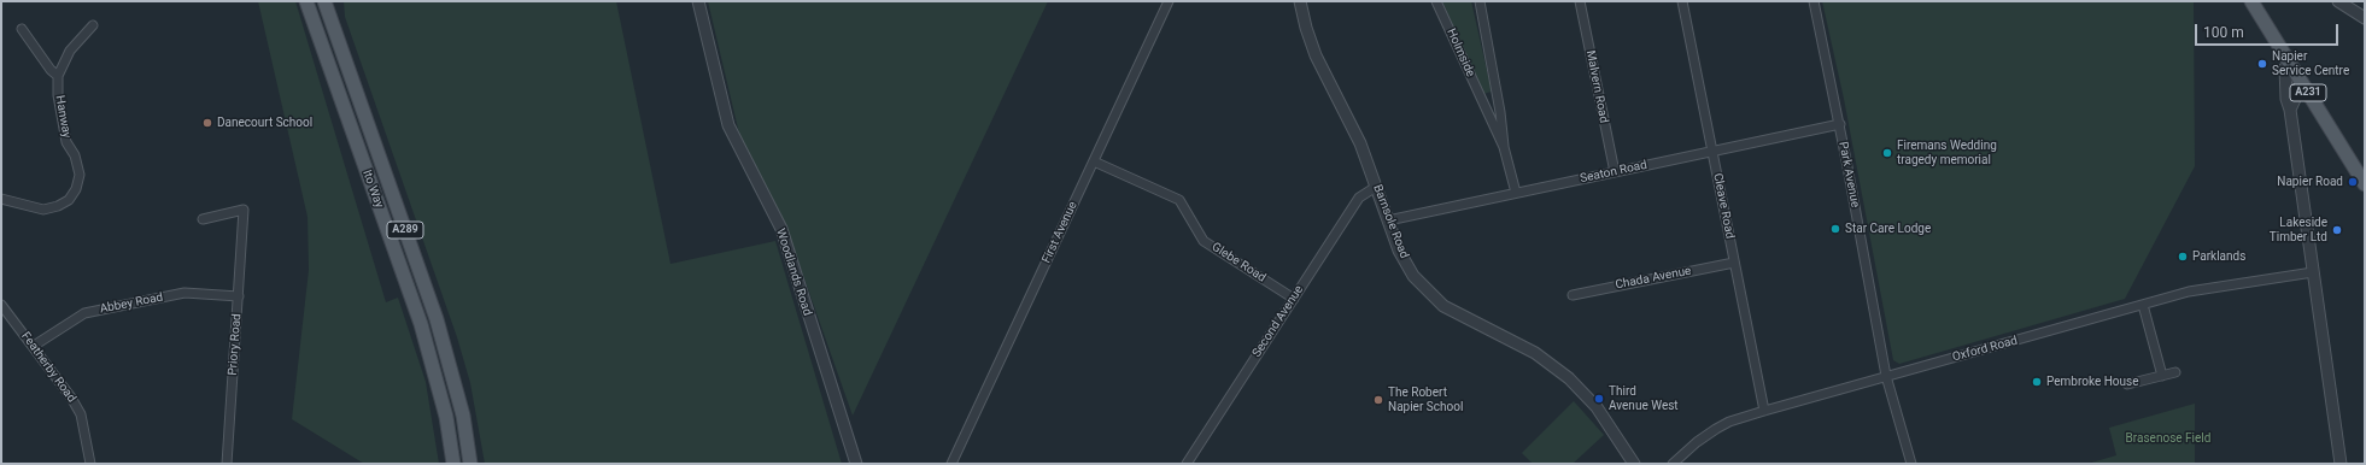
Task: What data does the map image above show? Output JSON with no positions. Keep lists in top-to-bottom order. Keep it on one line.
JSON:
{"streets":{"main road":["A231","Ito Way","A289"],"street":["Holmside","Malvern Road","Hanway","Seaton Road","Park Avenue","Cleave Road","Barnsole Road","First Avenue","Glebe Road","Woodlands Road","Chada Avenue","Abbey Road","Second Avenue","Priory Road","Oxford Road","Featherby Road"]},"crossings":[["Holmside","Seaton Road"],["Malvern Road","Seaton Road"],["Seaton Road","Park Avenue"],["Seaton Road","Cleave Road"],["Seaton Road","Barnsole Road"],["Park Avenue","Oxford Road"],["Cleave Road","Chada Avenue"],["Cleave Road","Oxford Road"],["Barnsole Road","Second Avenue"],["First Avenue","Glebe Road"],["Glebe Road","Second Avenue"],["Abbey Road","Priory Road"],["Abbey Road","Featherby Road"]],"parks":["Brasenose Field"],"places":["Napier Service Centre","Danecourt School","Firemans Wedding tragedy memorial","Napier Road","Star Care Lodge","Lakeside Timber Ltd","Parklands","Pembroke House","Third Avenue West","The Robert Napier School"],"scale_bar":"100 m"}
